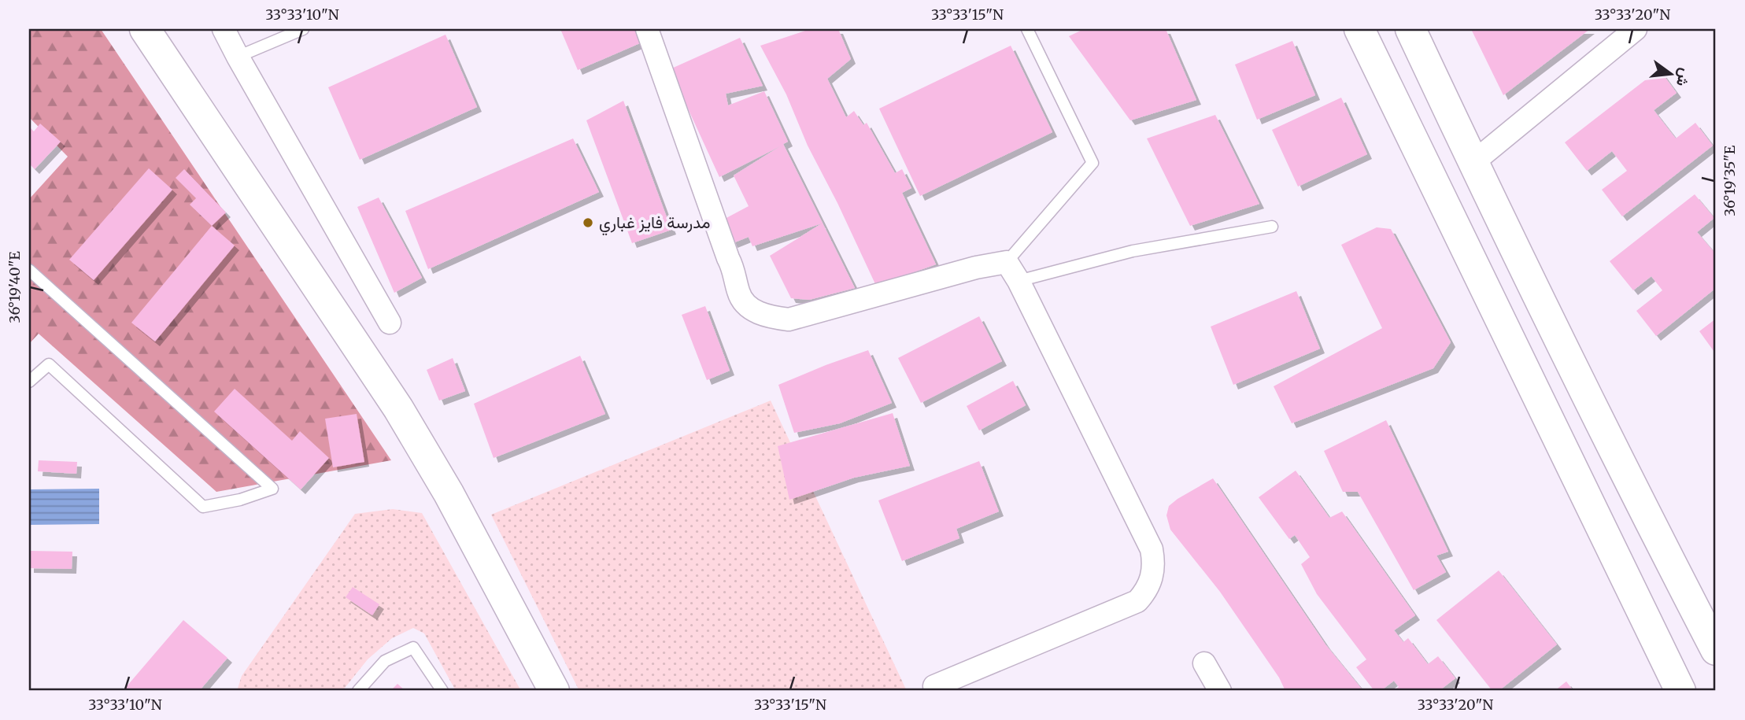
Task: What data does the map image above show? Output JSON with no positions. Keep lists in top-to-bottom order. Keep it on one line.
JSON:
{"places":["مدرسة فايز غباري"],"north":"right","coordinates":["33°33'10\"N","33°33'15\"N","33°33'20\"N","36°19'35\"E","36°19'40\"E"]}
